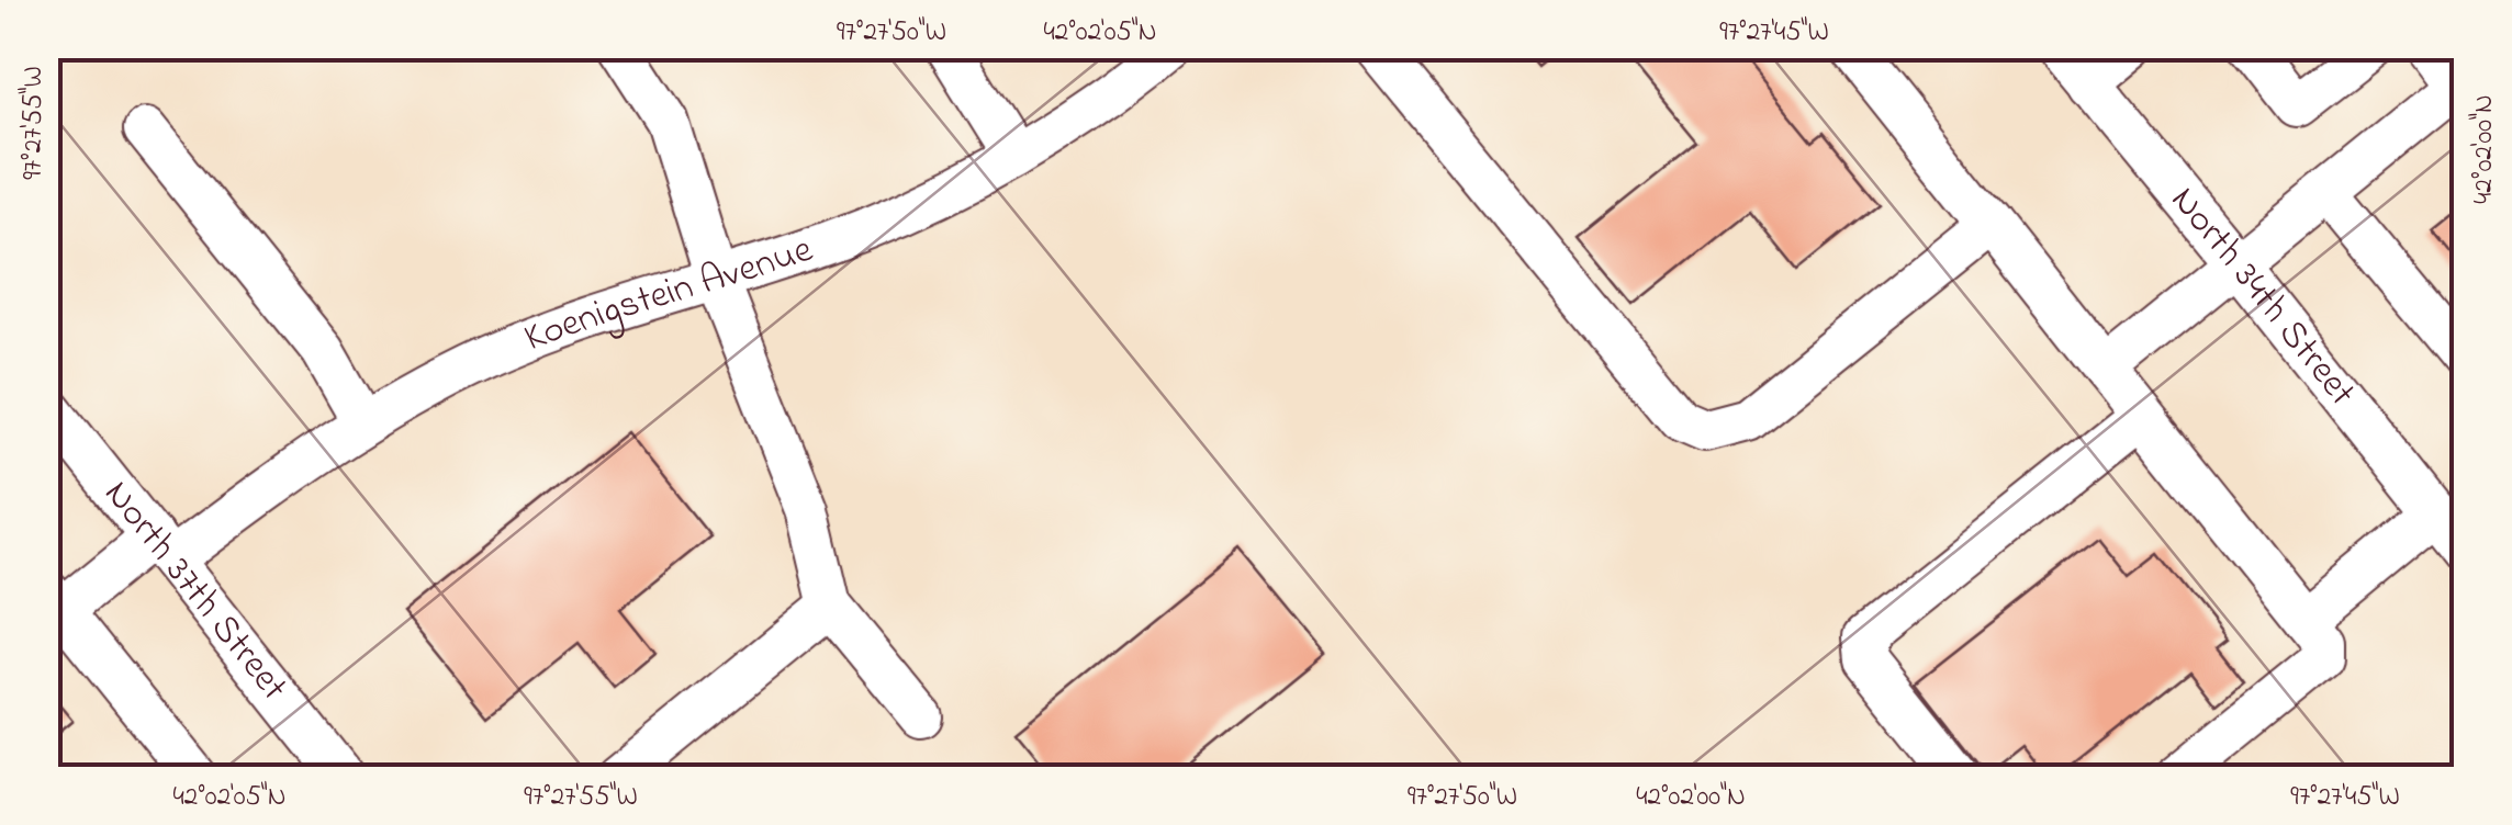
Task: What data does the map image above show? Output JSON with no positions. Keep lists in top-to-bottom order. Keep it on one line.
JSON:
{"streets":{"street":["Koenigstein Avenue","North 34th Street","North 37th Street"]},"crossings":[["Koenigstein Avenue","North 37th Street"]],"coordinates":["97°27'50\"W","42°02'05\"N","97°27'45\"W","97°27'55\"W","42°02'00\"N"]}
